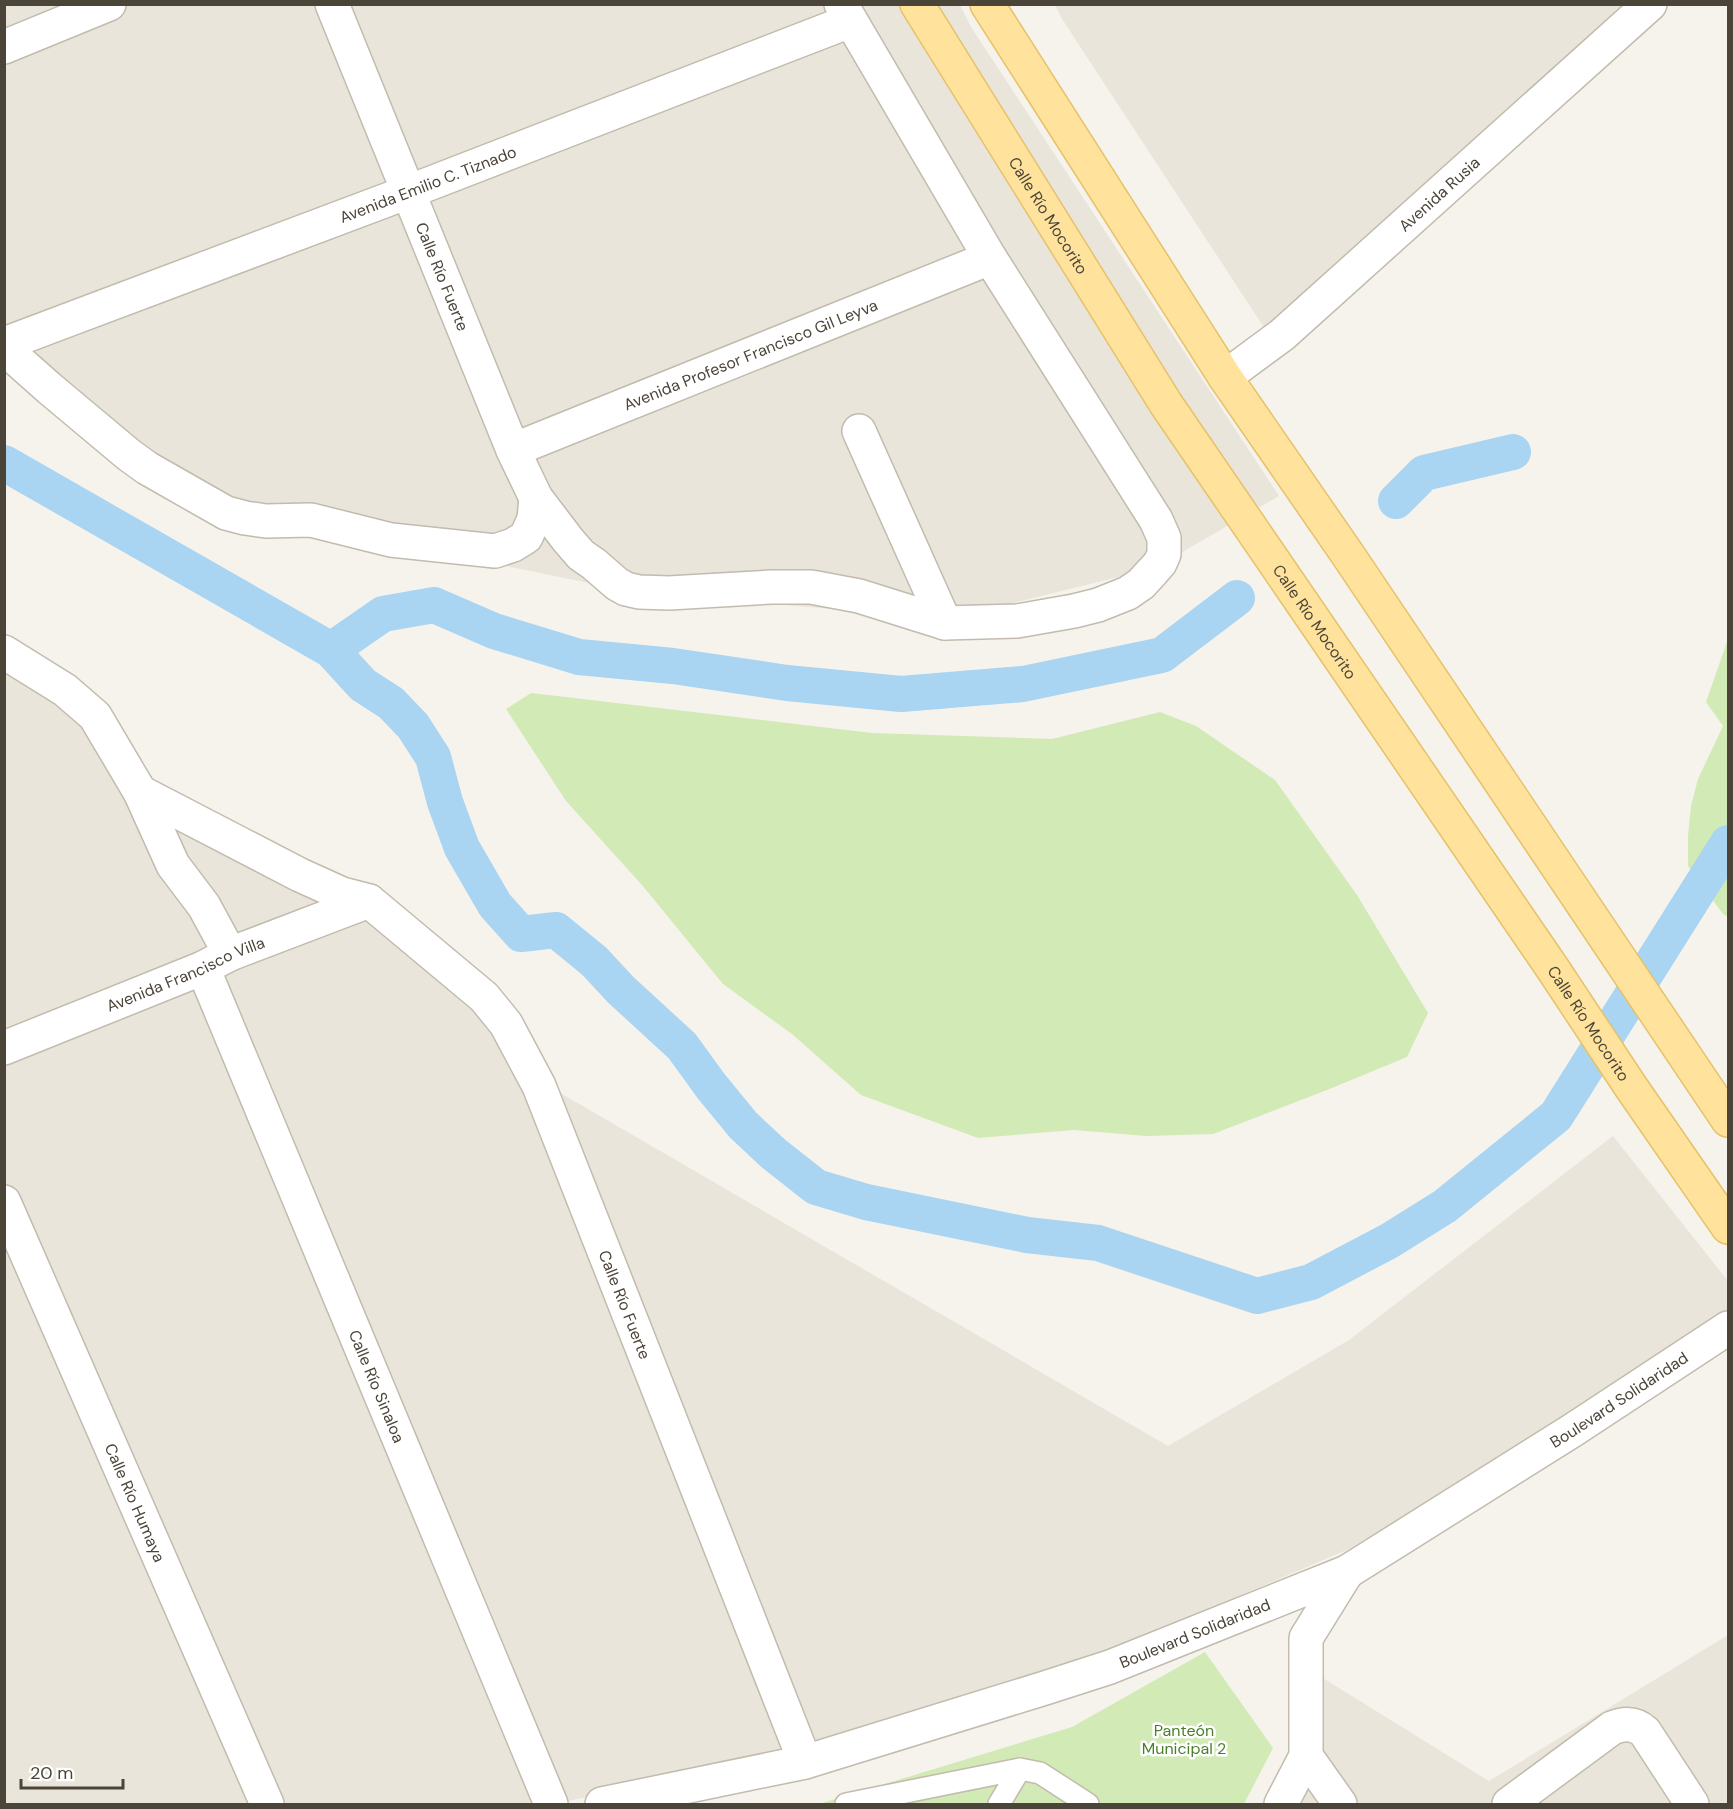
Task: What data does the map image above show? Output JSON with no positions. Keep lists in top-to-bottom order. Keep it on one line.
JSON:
{"streets":{"main road":["Calle Río Mocorito"],"street":["Avenida Emilio C. Tiznado","Avenida Rusia","Calle Río Fuerte","Avenida Profesor Francisco Gil Leyva","Avenida Francisco Villa","Calle Río Sinaloa","Boulevard Solidaridad","Calle Río Humaya"]},"crossings":[["Avenida Emilio C. Tiznado","Calle Río Fuerte"],["Calle Río Fuerte","Avenida Profesor Francisco Gil Leyva"],["Calle Río Fuerte","Avenida Francisco Villa"],["Calle Río Fuerte","Boulevard Solidaridad"],["Avenida Francisco Villa","Calle Río Sinaloa"]],"parks":["Panteón Municipal 2"],"scale_bar":"20 m"}
